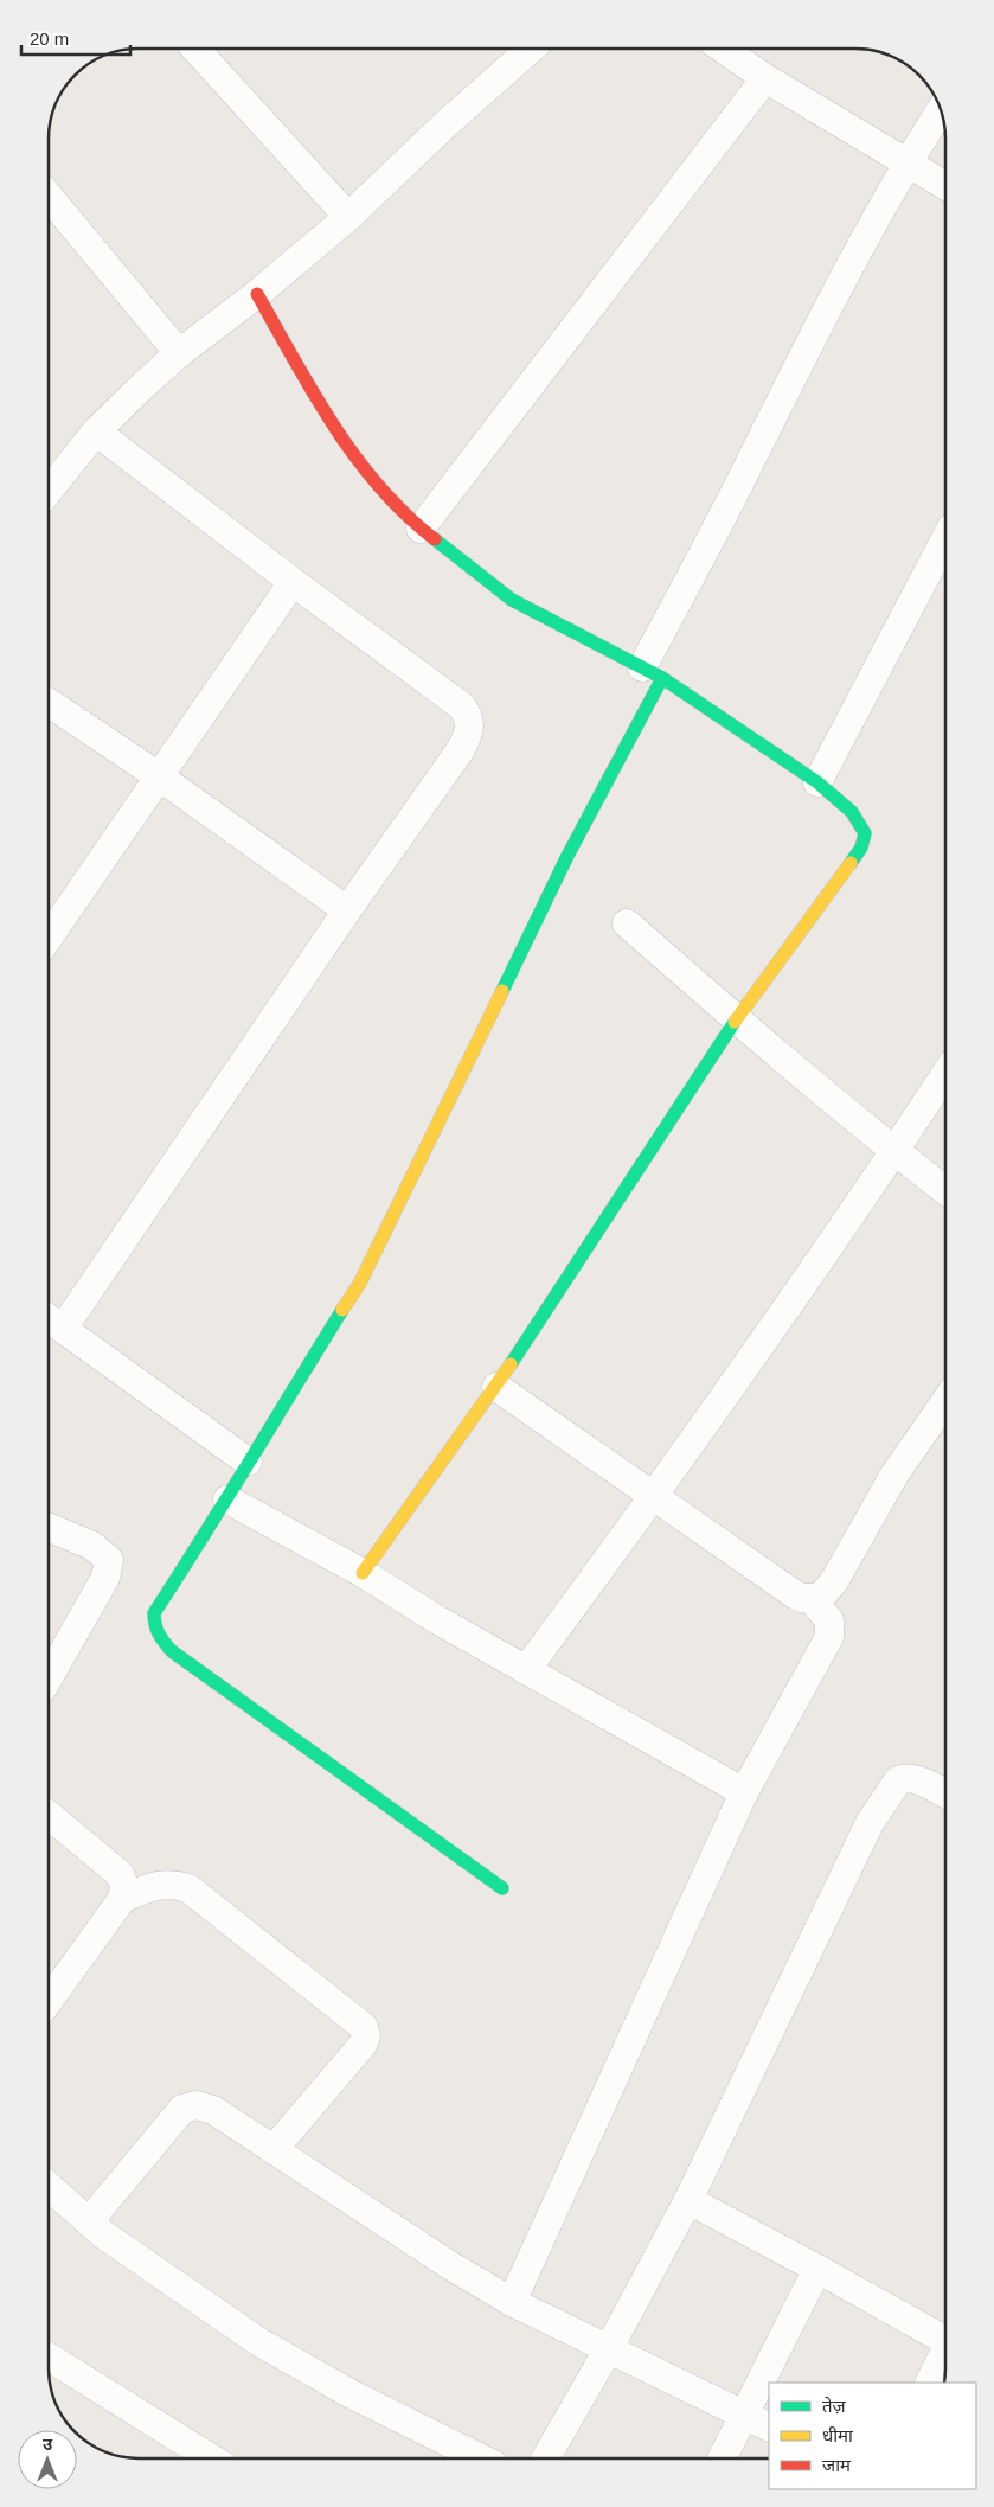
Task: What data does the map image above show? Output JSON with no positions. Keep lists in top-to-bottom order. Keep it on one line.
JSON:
{"legend":["तेज़","धीमा","जाम"],"scale_bar":"20 m","north":"top"}
